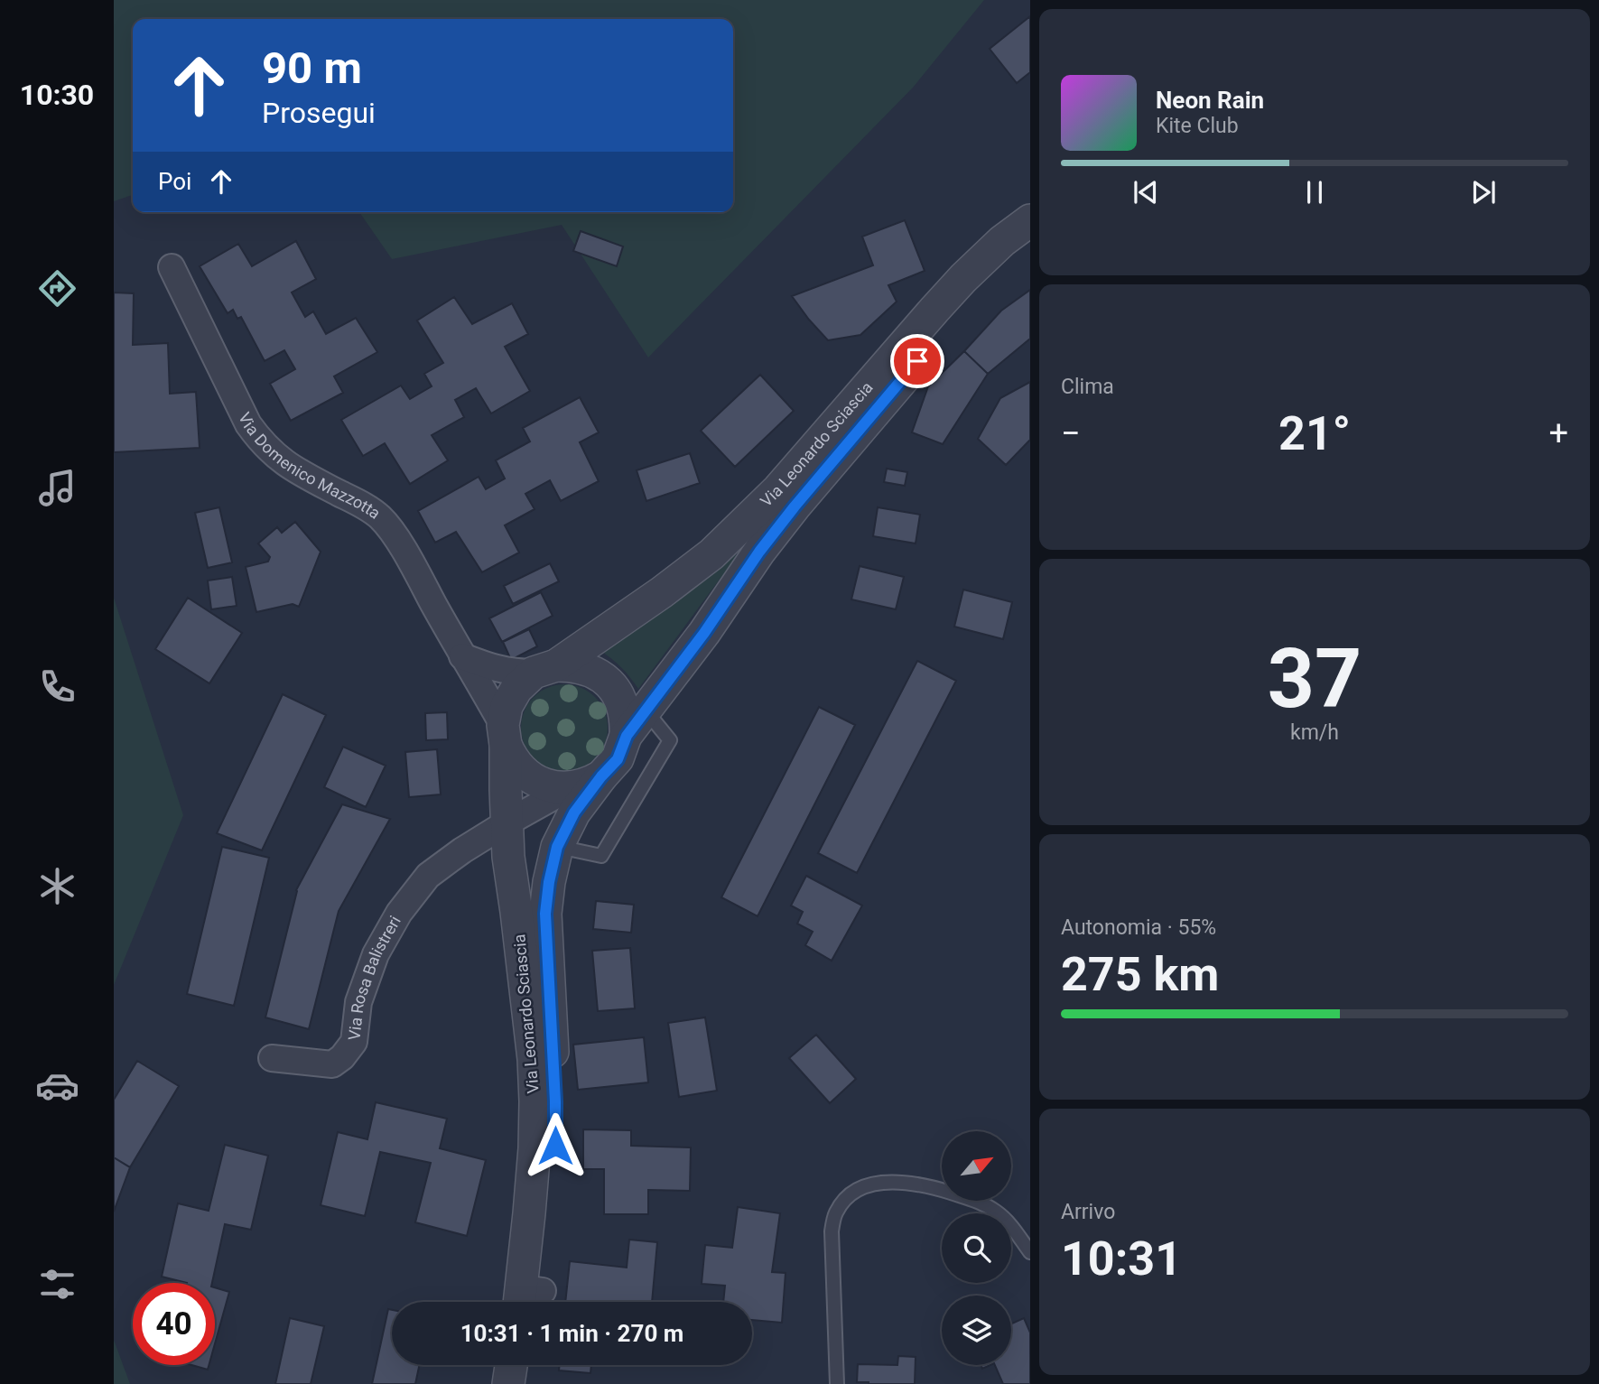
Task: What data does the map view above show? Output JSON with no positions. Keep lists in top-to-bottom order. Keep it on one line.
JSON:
{"streets":{"street":["Via Leonardo Sciascia","Via Domenico Mazzotta","Via Rosa Balistreri"]},"crossings":[["Via Leonardo Sciascia","Via Domenico Mazzotta"]],"north":"top right","page":{"tabs":"10:30","turn":["90 m","Prosegui"],"song":["Neon Rain","Kite Club"],"then":"Poi","tile":["Clima",["37","km/h"],["Autonomia · 55%","275 km"],["Arrivo","10:31"]],"heat":["−","21°","+"],"limit":"40","trip":"10:31 · 1 min · 270 m"}}
